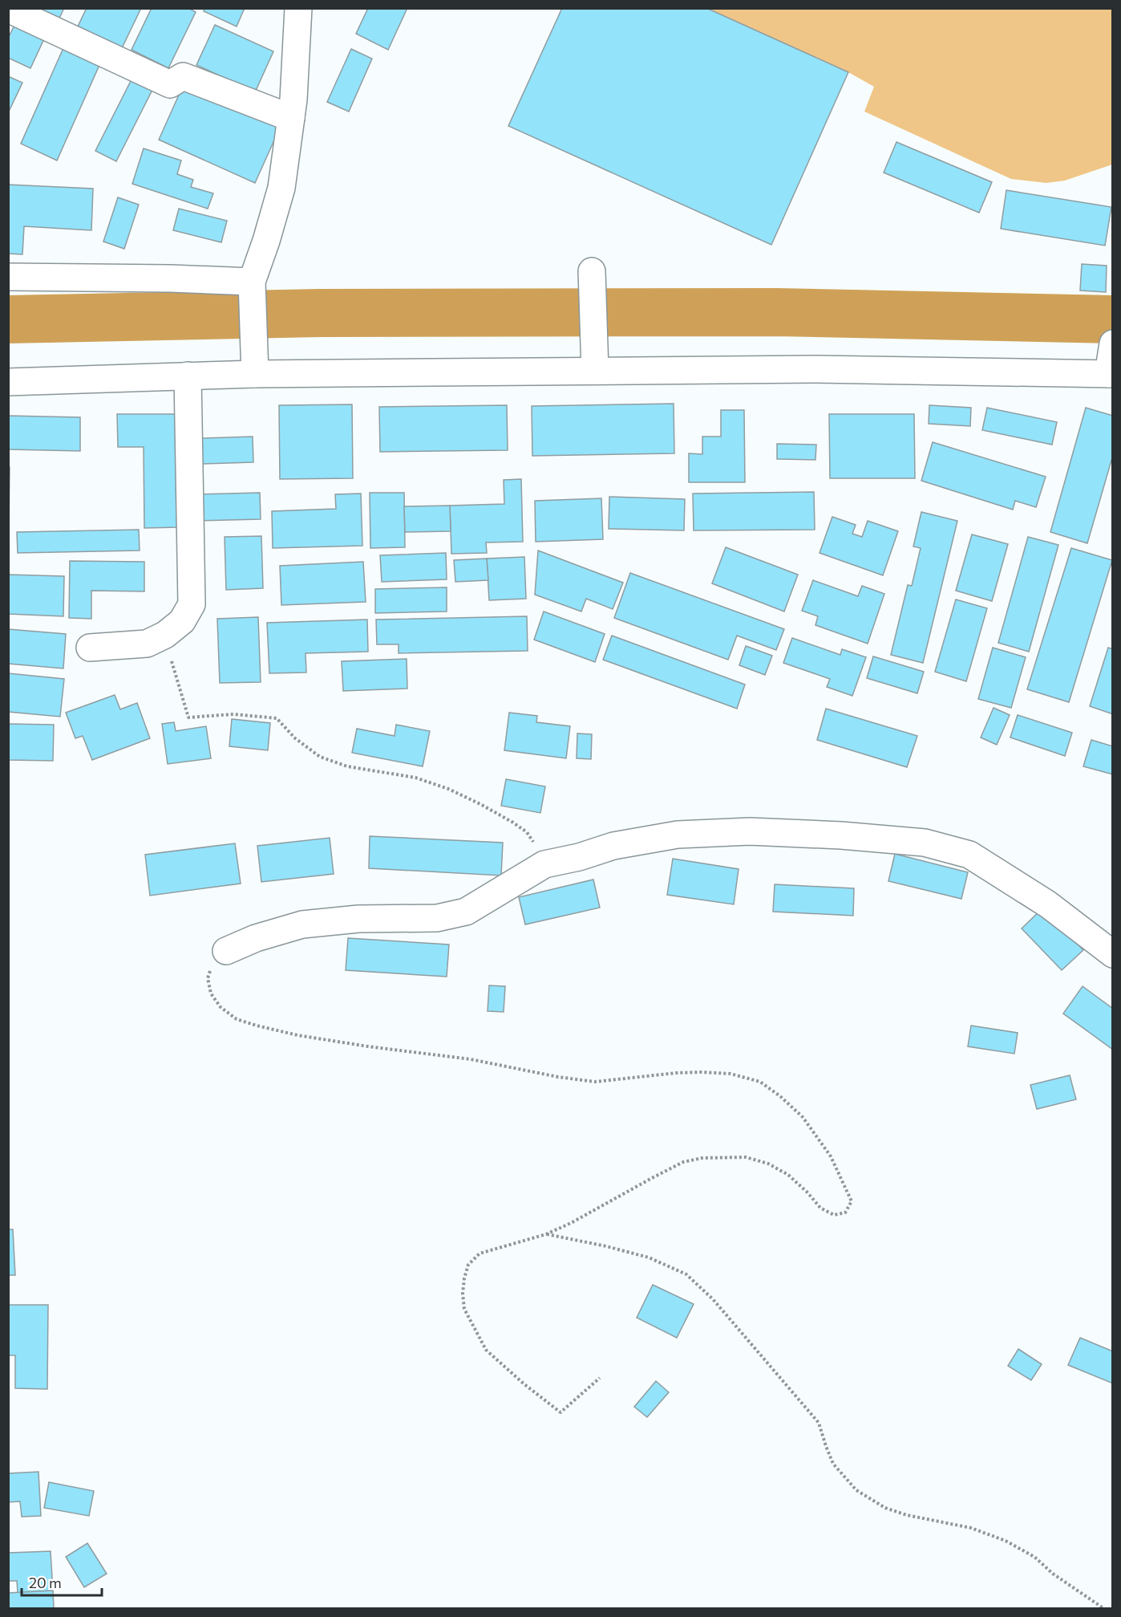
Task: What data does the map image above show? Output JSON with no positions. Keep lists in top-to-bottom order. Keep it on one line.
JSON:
{"scale_bar":"20 m"}
